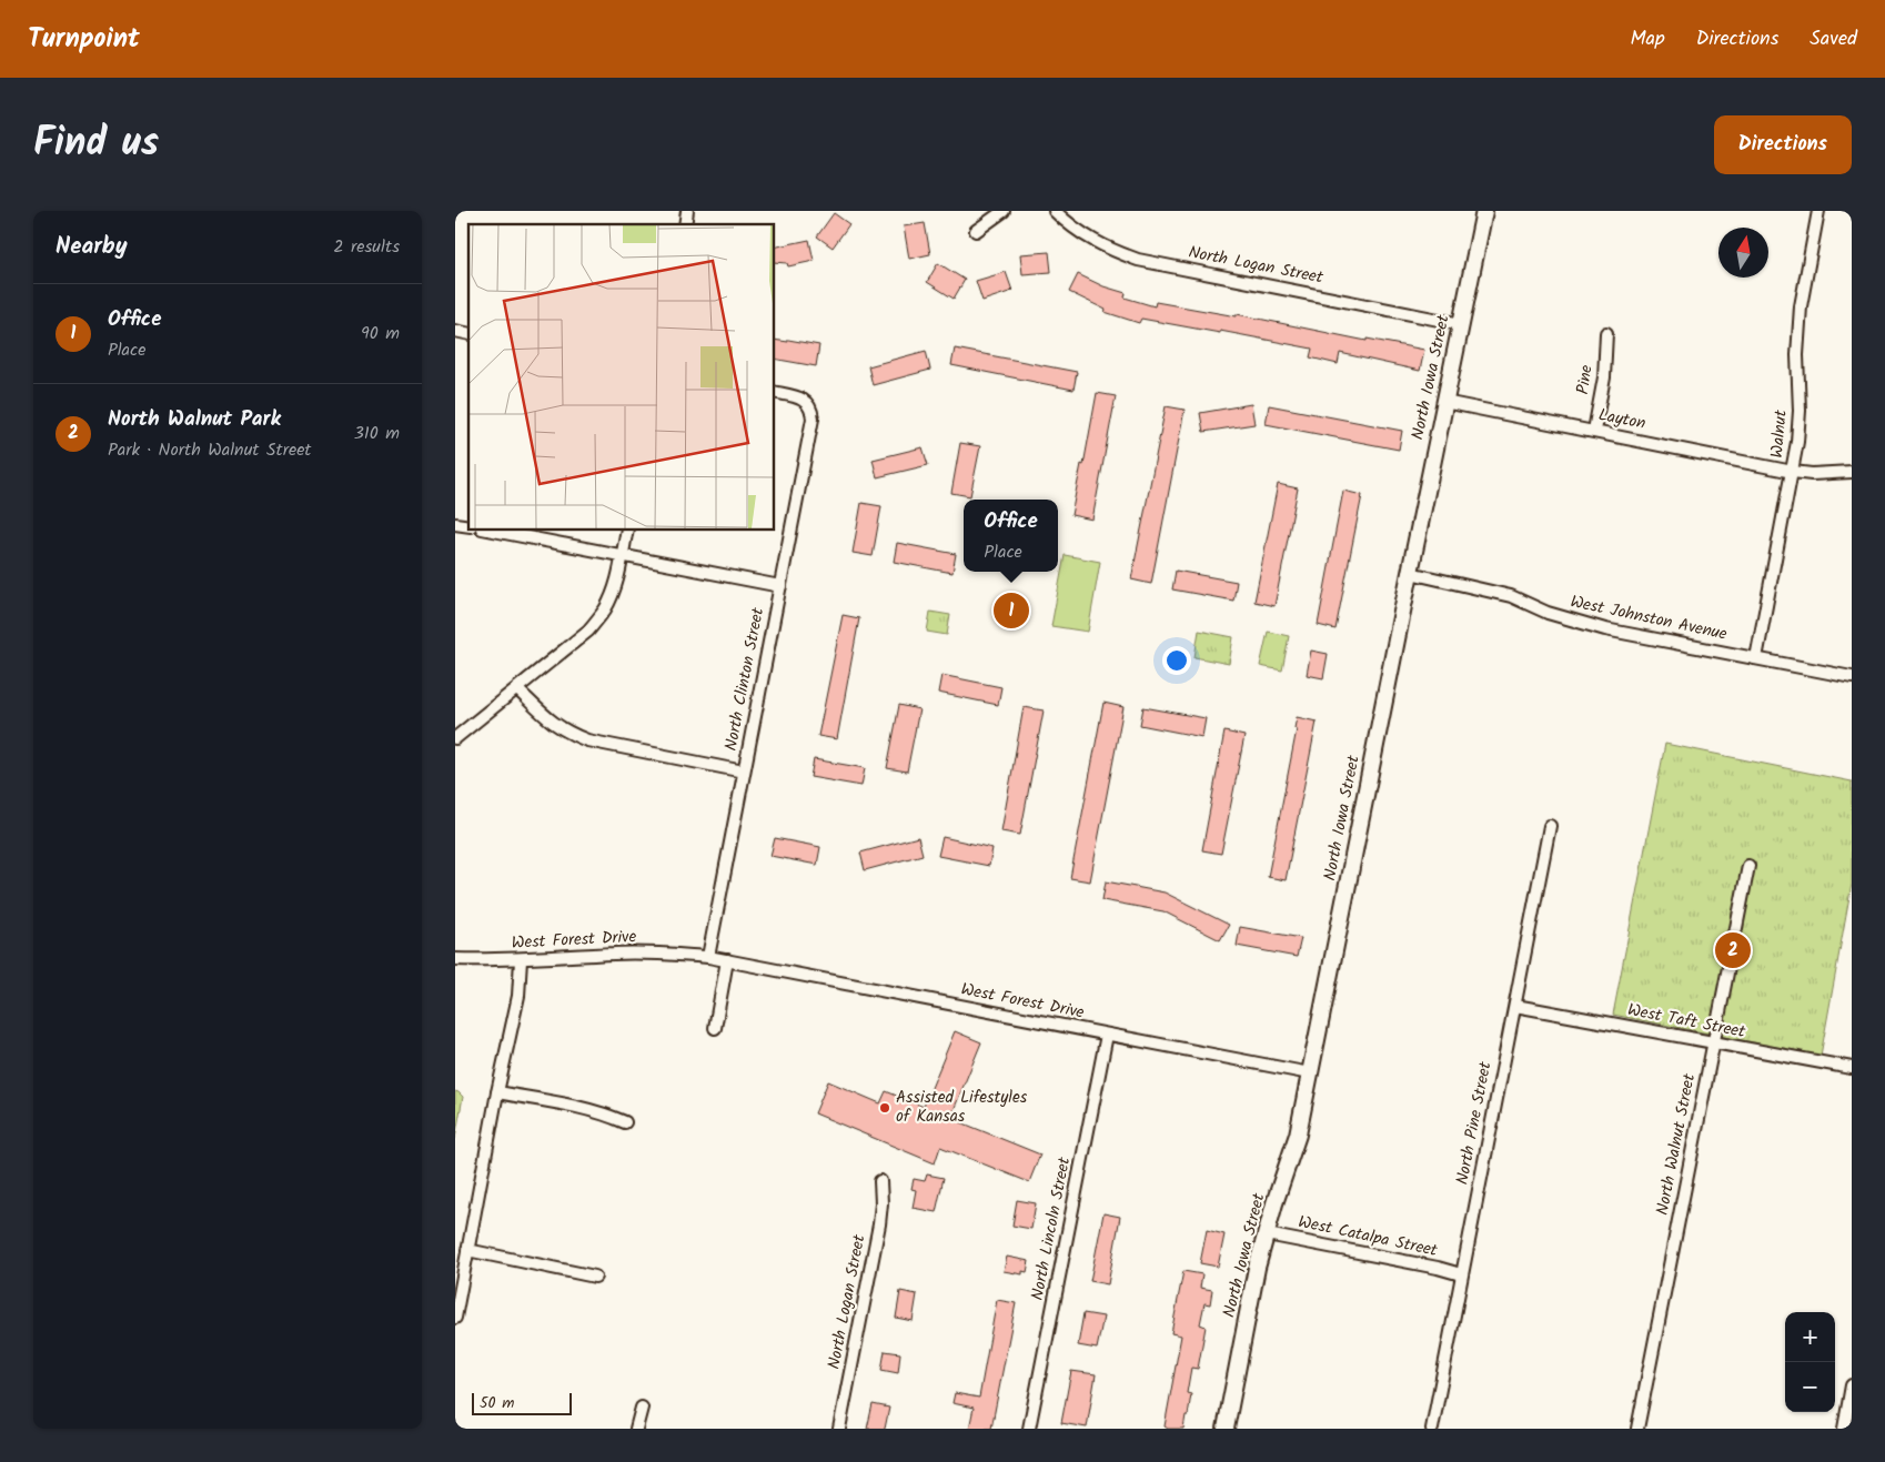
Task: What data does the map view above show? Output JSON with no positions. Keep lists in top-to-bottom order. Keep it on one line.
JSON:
{"streets":{"street":["North Logan Street","North Iowa Street","Pine","Layton","Walnut","West Johnston Avenue","North Clinton Street","West Forest Drive","West Taft Street","North Pine Street","North Walnut Street","North Lincoln Street","West Catalpa Street"]},"crossings":[["North Logan Street","North Iowa Street"],["North Iowa Street","Layton"],["North Iowa Street","West Johnston Avenue"],["North Iowa Street","West Forest Drive"],["North Iowa Street","West Catalpa Street"],["Pine","Layton"],["Layton","Walnut"],["Walnut","West Johnston Avenue"],["North Clinton Street","West Forest Drive"],["West Forest Drive","North Lincoln Street"],["West Taft Street","North Pine Street"],["West Taft Street","North Walnut Street"],["North Pine Street","West Catalpa Street"]],"places":["Assisted Lifestyles of Kansas"],"scale_bar":"50 m","north":"top","page":{"header":"Turnpoint","nav":["Map","Directions","Saved"],"title":"Find us","buttons":"Directions","heading":["Nearby","2 results"],"list":[{"mark":"1","name":"Office","note":"Place","value":"90 m"},{"mark":"2","name":"North Walnut Park","note":"Park · North Walnut Street","value":"310 m"}],"popup":["Office","Place"],"pins":["1","2"],"map_buttons":["+","−"],"scale":"50 m"}}
